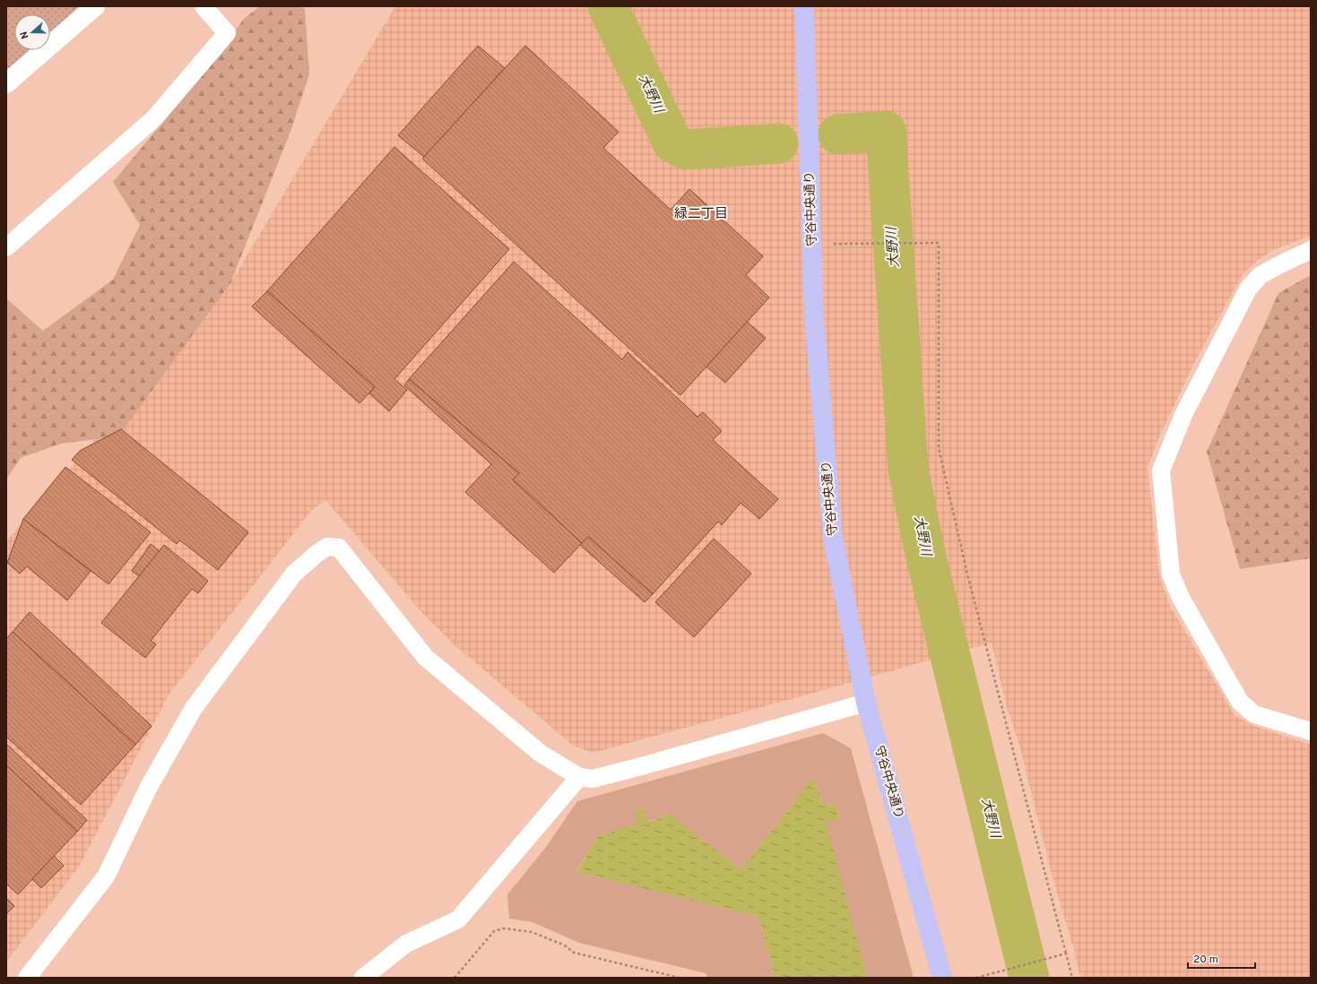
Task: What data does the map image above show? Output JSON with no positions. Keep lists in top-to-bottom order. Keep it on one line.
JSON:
{"streets":{"main road":["守谷中央通り"]},"districts":["緑二丁目"],"water":["大野川"],"scale_bar":"20 m","north":"left"}
